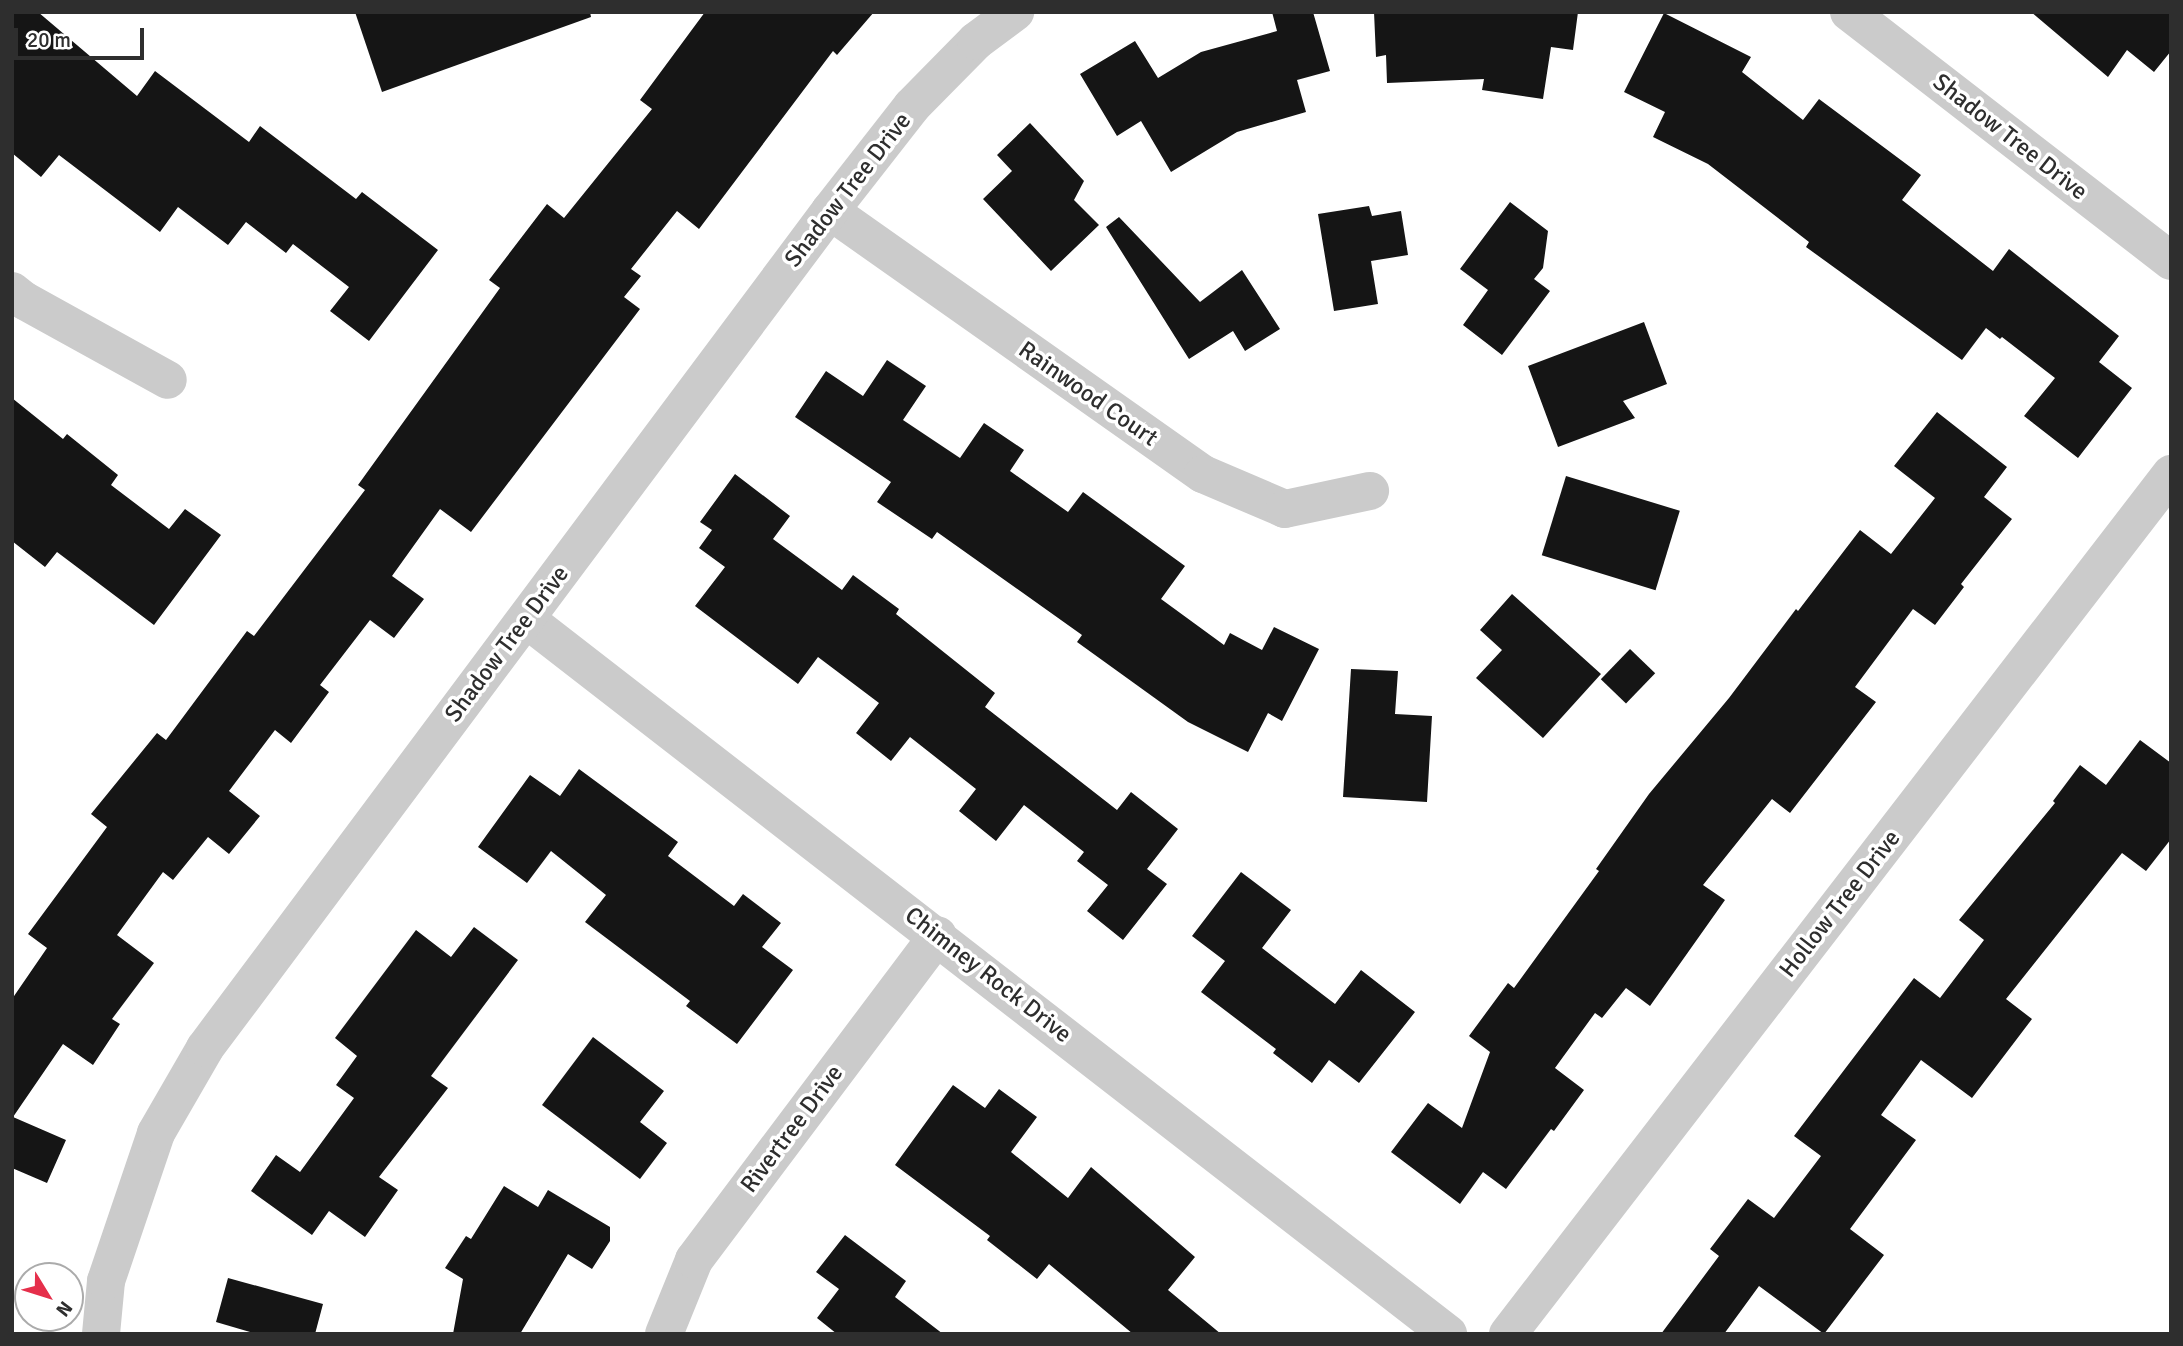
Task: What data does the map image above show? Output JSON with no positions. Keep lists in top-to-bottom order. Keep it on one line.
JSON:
{"streets":{"street":["Shadow Tree Drive","Rainwood Court","Hollow Tree Drive","Chimney Rock Drive","Rivertree Drive"]},"crossings":[["Shadow Tree Drive","Rainwood Court"],["Shadow Tree Drive","Chimney Rock Drive"],["Chimney Rock Drive","Rivertree Drive"]],"scale_bar":"20 m","north":"bottom right"}
